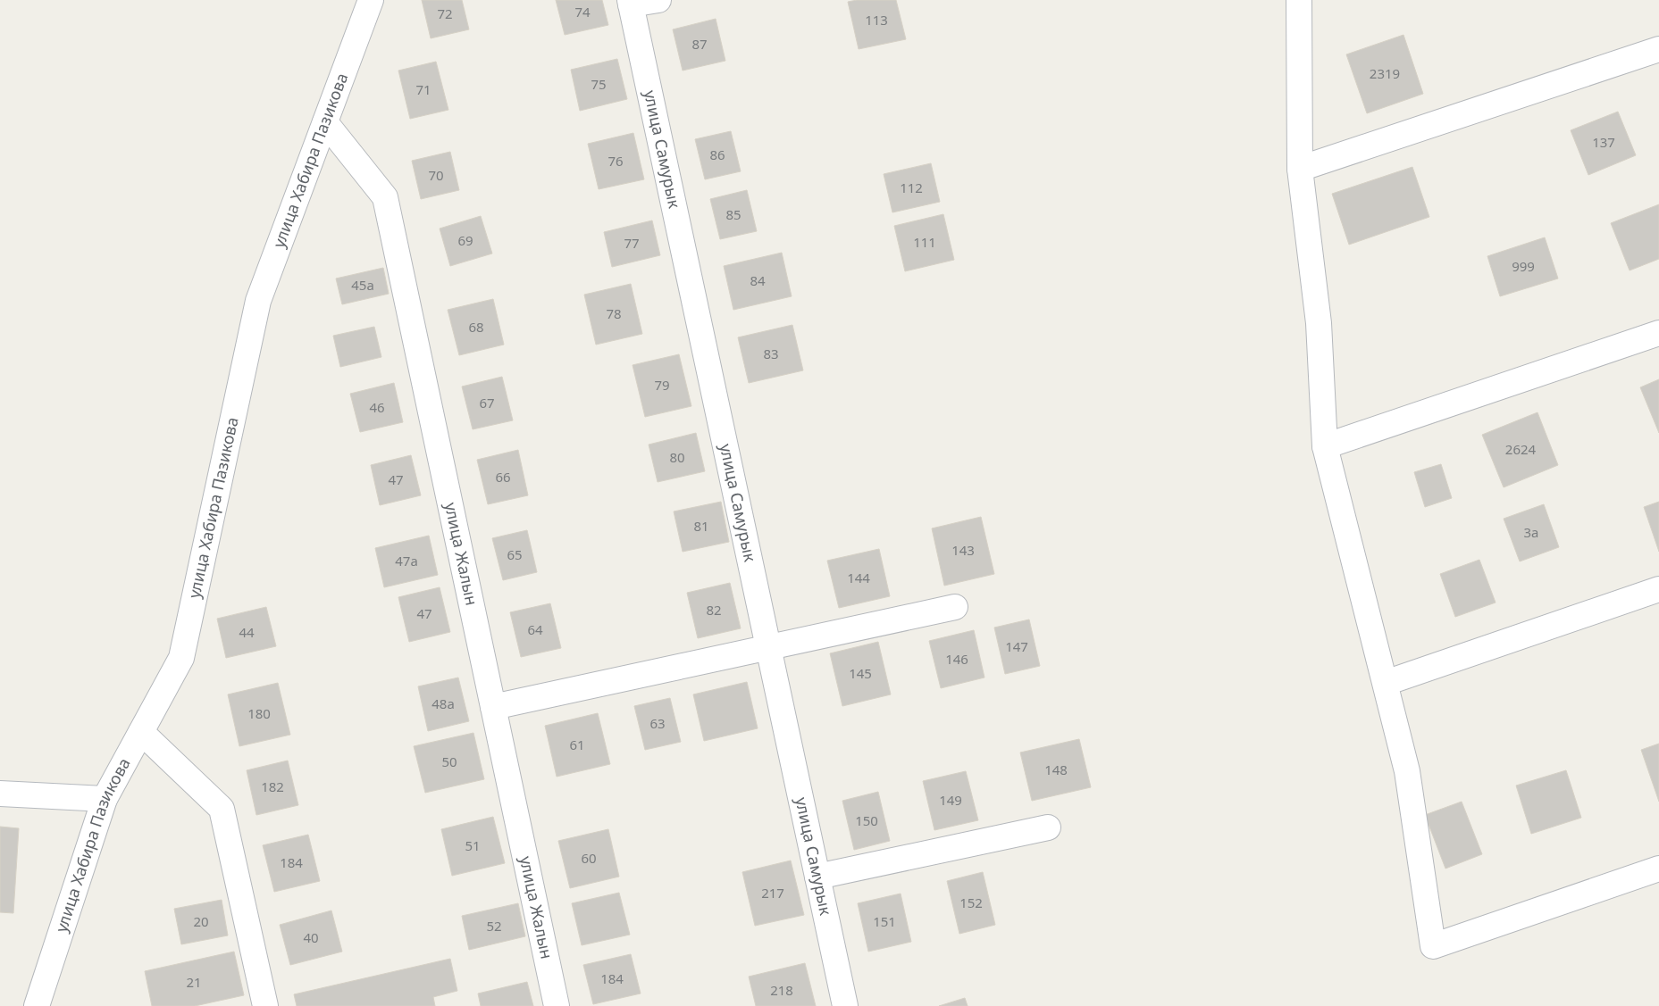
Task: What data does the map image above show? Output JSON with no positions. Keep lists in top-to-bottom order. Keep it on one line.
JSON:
{"streets":{"street":["улица Самурык","улица Хабира Пазикова","улица Жалын"]},"crossings":[["улица Хабира Пазикова","улица Жалын"]],"house_numbers":["74","72","113","87","2319","75","71","137","86","76","70","112","85","69","111","77","999","84","45а","78","68","83","79","67","46","2624","80","66","47","81","3а","143","65","47а","144","82","47","64","44","147","146","145","48а","180","63","61","50","148","182","149","150","51","60","184","217","152","20","151","52","40","184","21","218"]}
